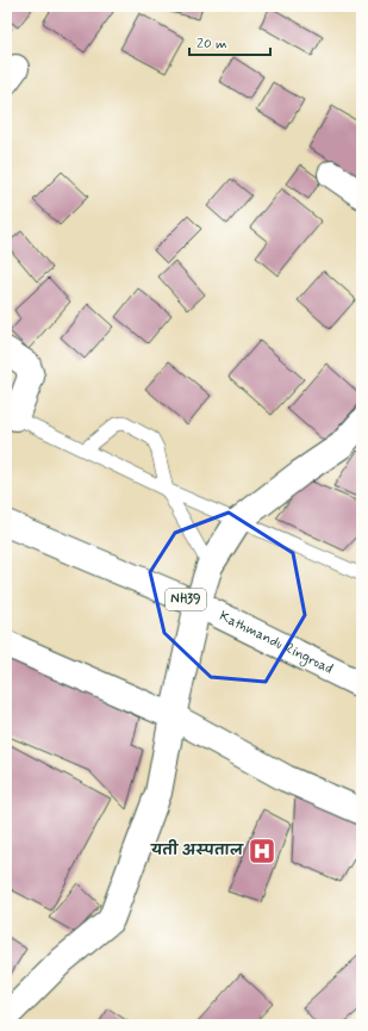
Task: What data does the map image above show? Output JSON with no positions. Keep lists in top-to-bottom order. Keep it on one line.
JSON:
{"streets":{"main road":["NH39","Kathmandu Ringroad"]},"places":{"hospital":["यती अस्पताल"]},"scale_bar":"20 m"}
